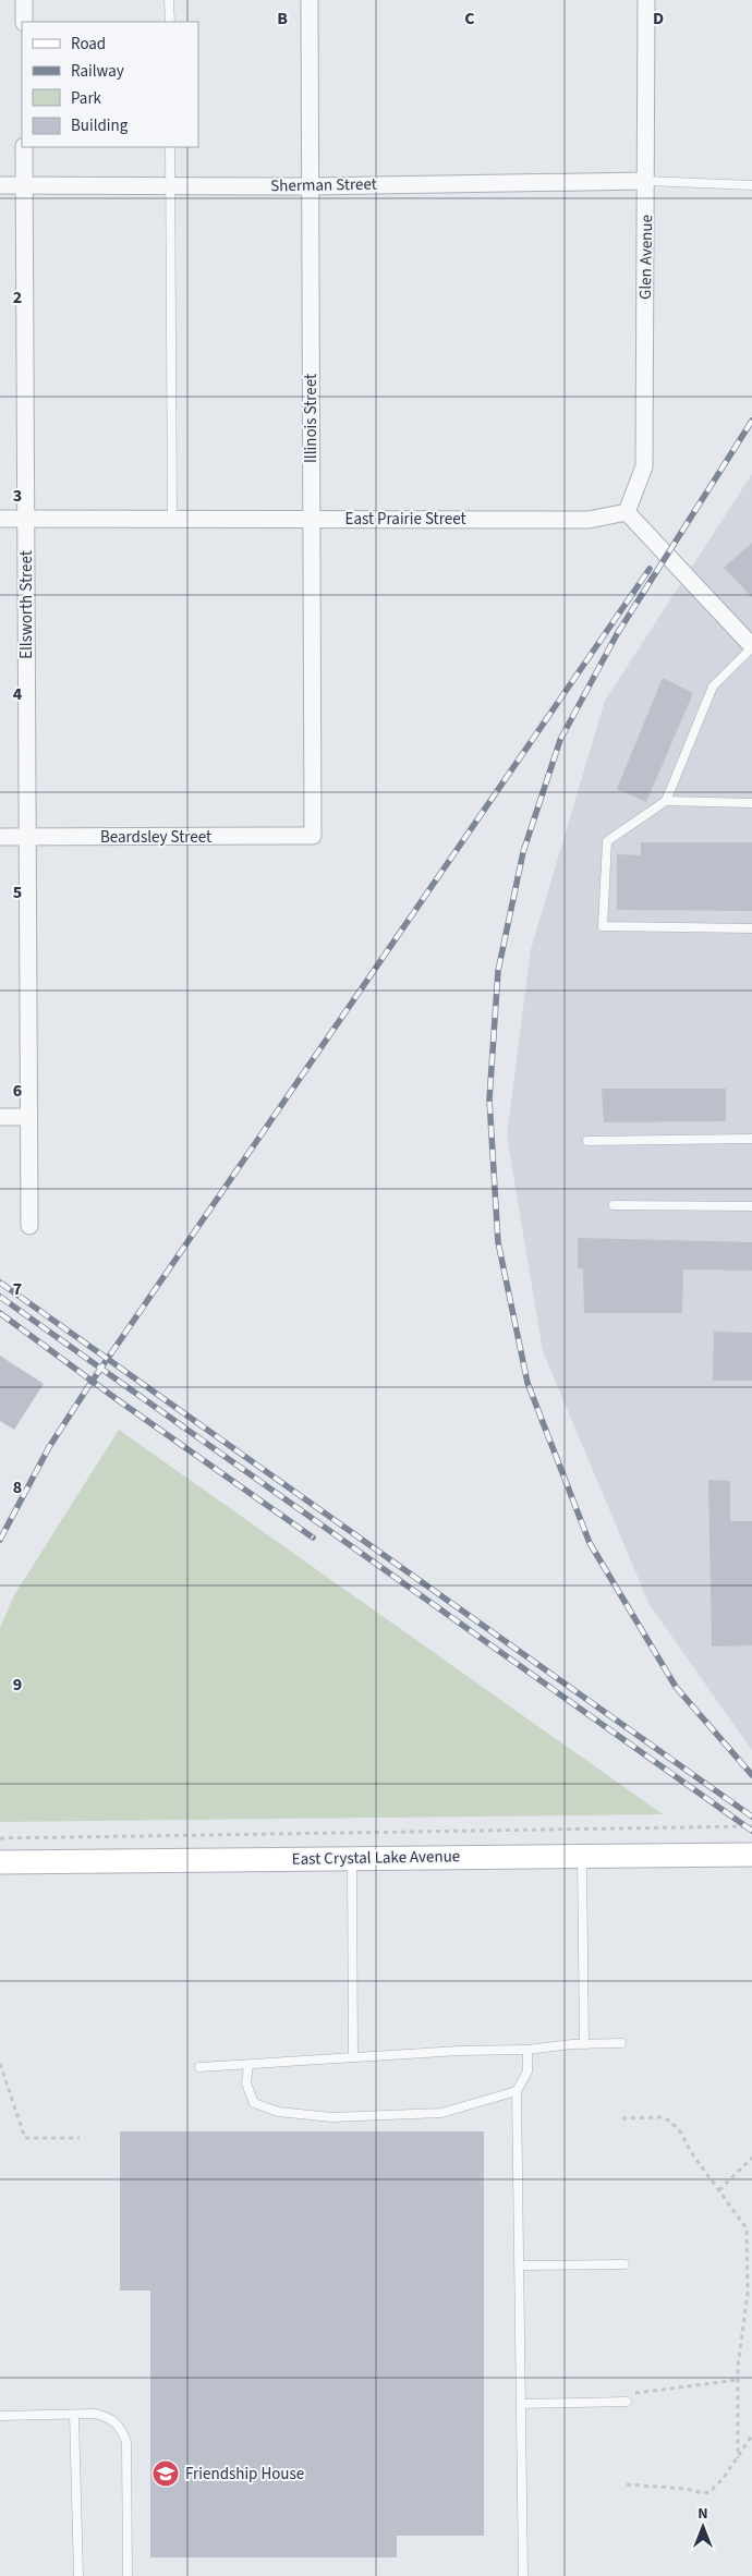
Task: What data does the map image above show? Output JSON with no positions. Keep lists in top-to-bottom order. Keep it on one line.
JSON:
{"streets":{"street":["Sherman Street","Glen Avenue","Illinois Street","East Prairie Street","Ellsworth Street","Beardsley Street","East Crystal Lake Avenue"]},"crossings":[["Sherman Street","Glen Avenue"],["Sherman Street","Illinois Street"],["Sherman Street","Ellsworth Street"],["Glen Avenue","East Prairie Street"],["Illinois Street","East Prairie Street"],["Illinois Street","Beardsley Street"],["East Prairie Street","Ellsworth Street"],["Ellsworth Street","Beardsley Street"]],"places":{"school or university":["Friendship House"]},"legend":["Road","Railway","Park","Building"],"north":"top","grid":{"columns":["B","C","D"],"rows":["2","3","4","5","6","7","8","9"]}}
